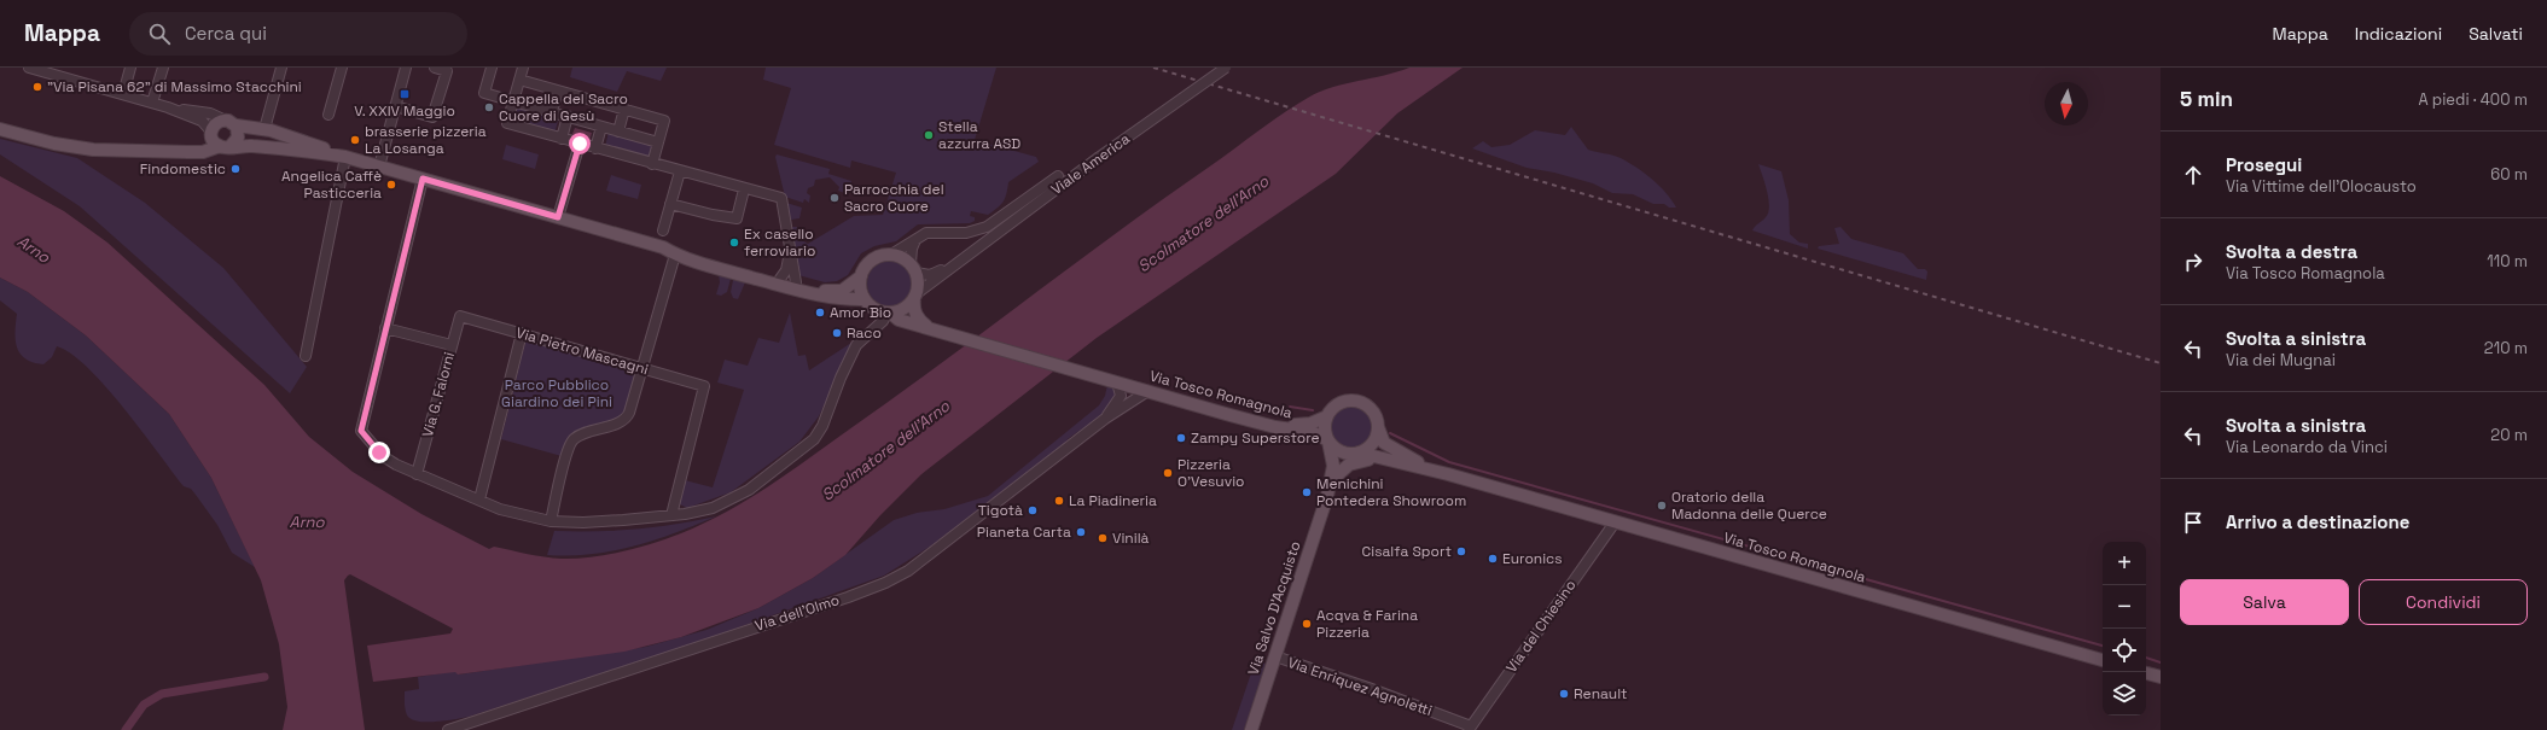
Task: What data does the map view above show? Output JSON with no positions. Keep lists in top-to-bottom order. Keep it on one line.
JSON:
{"streets":{"main road":["Via Tosco Romagnola","Via Salvo D'Acquisto"],"street":["Viale America","Via Pietro Mascagni","Via G. Falorni","Via dell'Olmo","Via del Chiesino","Via Enriquez Agnoletti"]},"crossings":[["Via Pietro Mascagni","Via G. Falorni"],["Via Tosco Romagnola","Via dell'Olmo"],["Via Tosco Romagnola","Via del Chiesino"],["Via Salvo D'Acquisto","Via Enriquez Agnoletti"],["Via del Chiesino","Via Enriquez Agnoletti"]],"water":["Scolmatore dell'Arno","Arno"],"parks":["Parco Pubblico Giardino dei Pini"],"places":{"other":["\"Via Pisana 62\" di Massimo Stacchini","Cappella del Sacro Cuore di Gesù","Stella azzurra ASD","brasserie pizzeria La Losanga","Findomestic","Angelica Caffè Pasticceria","Parrocchia del Sacro Cuore","Ex casello ferroviario","Amor Bio","Raco","Zampy Superstore","Pizzeria O'Vesuvio","Menichini Pontedera Showroom","La Piadineria","Oratorio della Madonna delle Querce","Tigotà","Pianeta Carta","Vinilà","Cisalfa Sport","Euronics","Acqva & Farina Pizzeria","Renault"],"transit":["V. XXIV Maggio"]},"north":"bottom","page":{"header":"Mappa","search":"Cerca qui","nav":["Mappa","Indicazioni","Salvati"],"heading":["5 min","A piedi · 400 m"],"list":[["Prosegui","Via Vittime dell'Olocausto","60 m"],["Svolta a destra","Via Tosco Romagnola","110 m"],["Svolta a sinistra","Via dei Mugnai","210 m"],["Svolta a sinistra","Via Leonardo da Vinci","20 m"],"Arrivo a destinazione"],"map_buttons":["+","−"],"buttons":["Salva","Condividi"]}}
